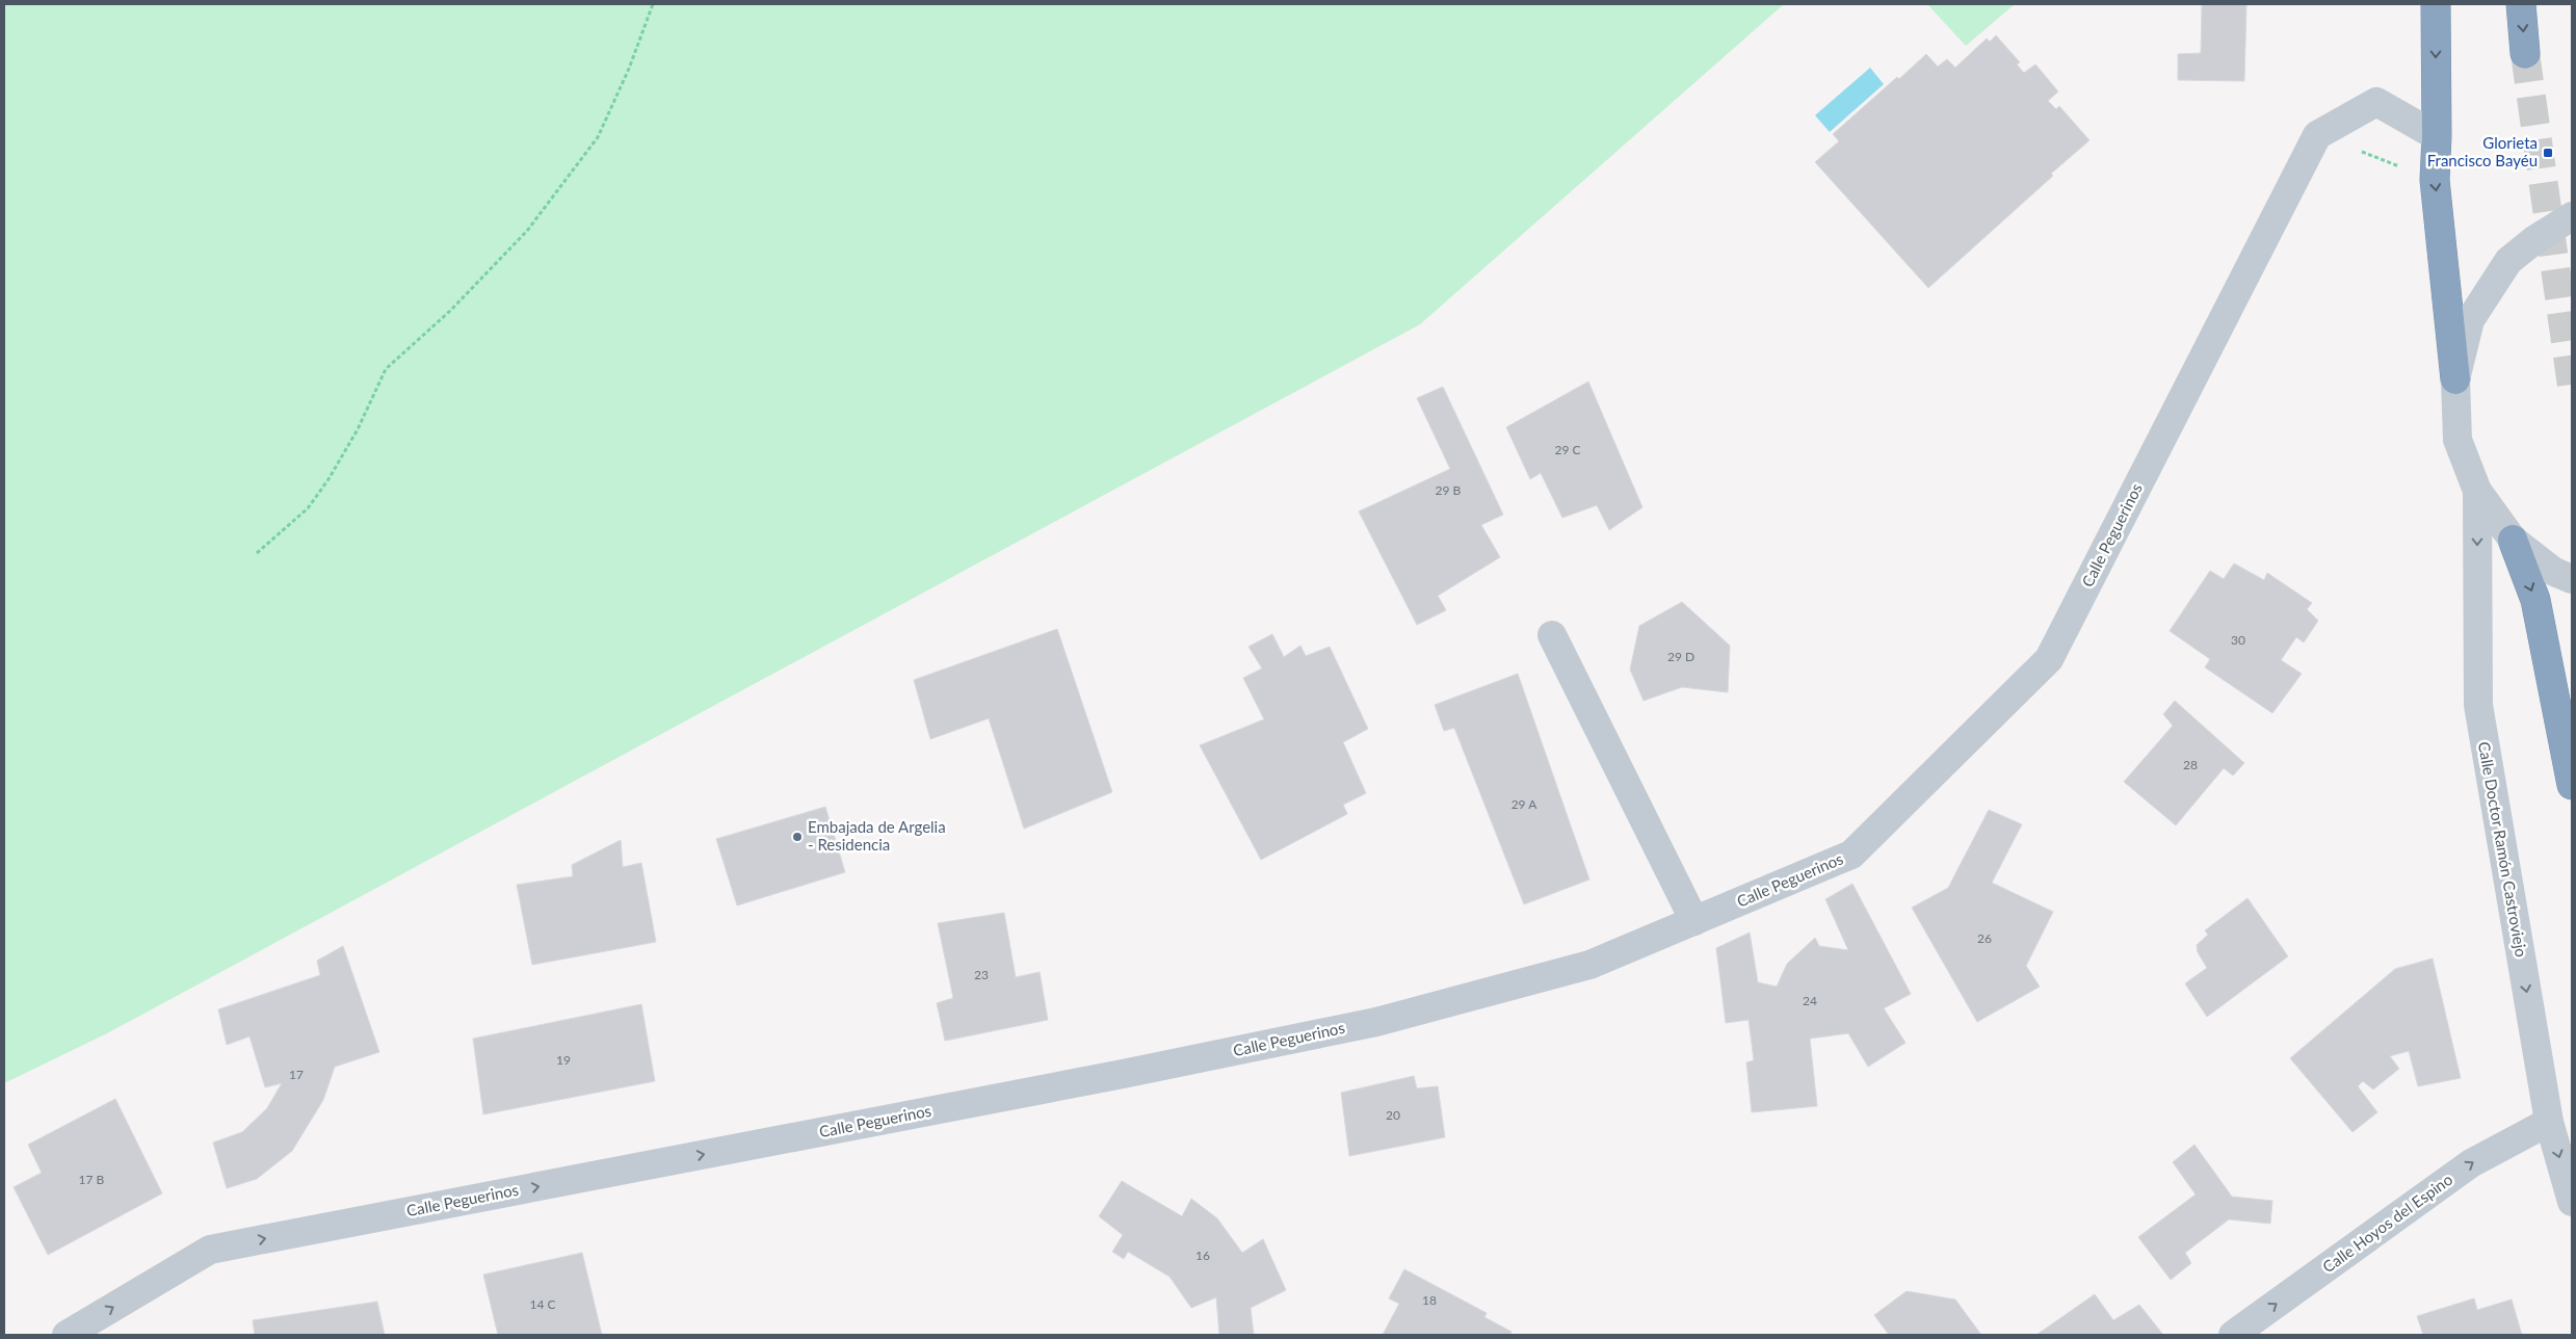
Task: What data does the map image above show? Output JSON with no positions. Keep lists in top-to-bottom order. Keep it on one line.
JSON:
{"streets":{"street":["Calle Peguerinos","Calle Doctor Ramón Castroviejo","Calle Hoyos del Espino"]},"crossings":[["Calle Doctor Ramón Castroviejo","Calle Hoyos del Espino"]],"one_way":["Calle Peguerinos","Calle Doctor Ramón Castroviejo","Calle Hoyos del Espino"],"places":{"transit":["Glorieta Francisco Bayéu"],"other":["Embajada de Argelia - Residencia"]},"house_numbers":["29 C","29 B","30","29 D","28","29 A","26","23","24","19","17","20","17 B","16","18","14 C"]}
